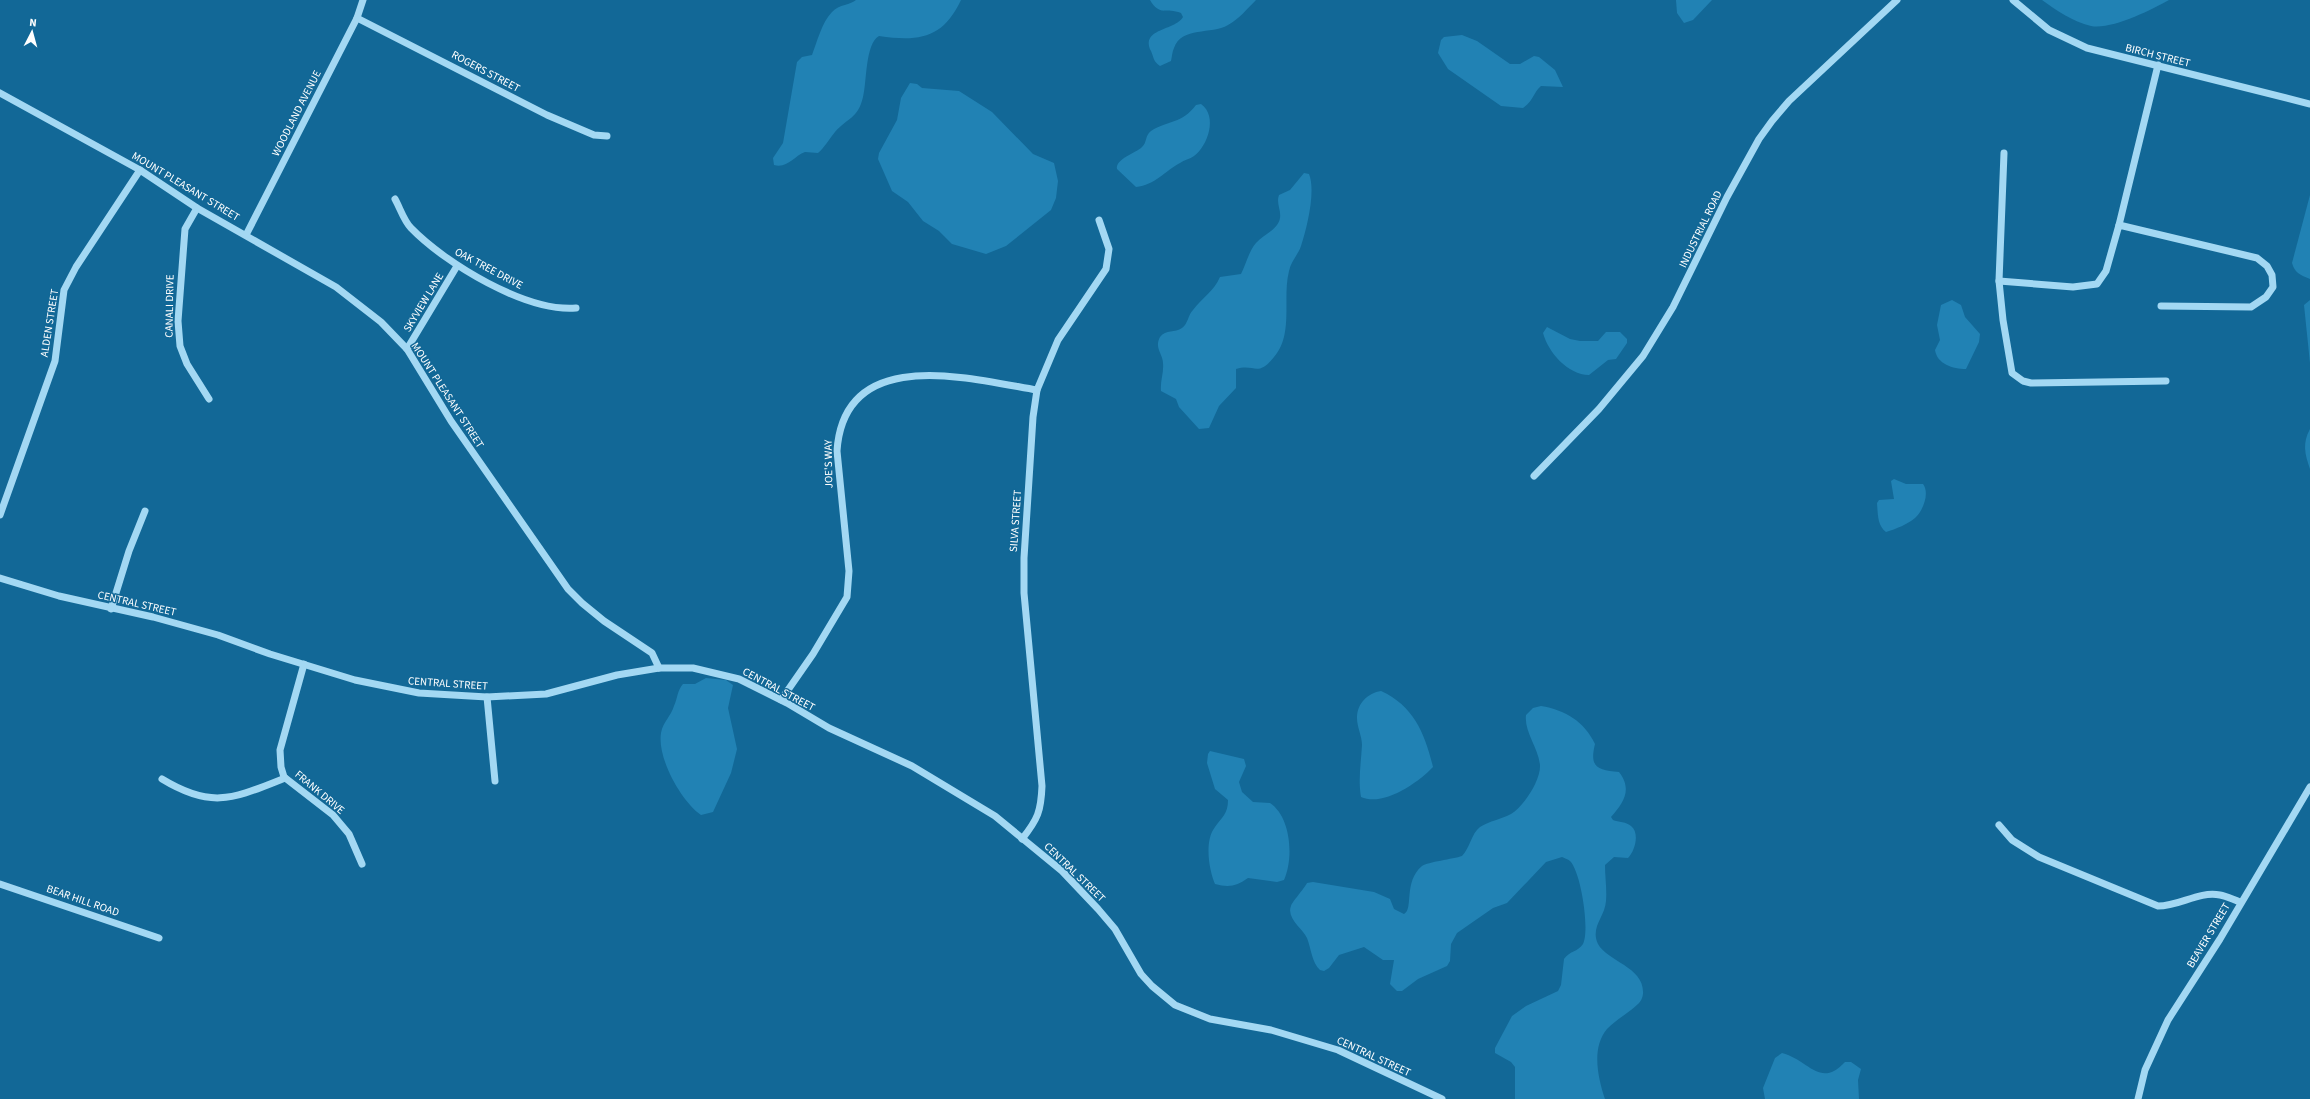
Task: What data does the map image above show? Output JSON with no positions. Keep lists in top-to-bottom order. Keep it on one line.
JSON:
{"streets":{"street":["BIRCH STREET","ROGERS STREET","WOODLAND AVENUE","MOUNT PLEASANT STREET","INDUSTRIAL ROAD","OAK TREE DRIVE","SKYVIEW LANE","CANALI DRIVE","ALDEN STREET","JOE'S WAY","SILVA STREET","CENTRAL STREET","FRANK DRIVE","BEAR HILL ROAD","BEAVER STREET"]},"crossings":[["ROGERS STREET","WOODLAND AVENUE"],["WOODLAND AVENUE","MOUNT PLEASANT STREET"],["MOUNT PLEASANT STREET","SKYVIEW LANE"],["MOUNT PLEASANT STREET","CANALI DRIVE"],["MOUNT PLEASANT STREET","ALDEN STREET"],["MOUNT PLEASANT STREET","CENTRAL STREET"],["OAK TREE DRIVE","SKYVIEW LANE"],["JOE'S WAY","SILVA STREET"],["JOE'S WAY","CENTRAL STREET"],["SILVA STREET","CENTRAL STREET"],["CENTRAL STREET","FRANK DRIVE"]],"north":"top"}
